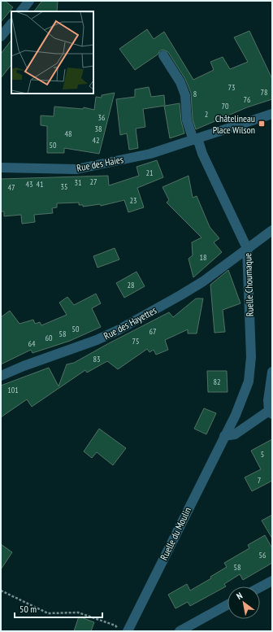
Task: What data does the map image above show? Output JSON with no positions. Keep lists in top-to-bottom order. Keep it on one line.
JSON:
{"streets":{"street":["Rue des Haies","Ruelle Choumaque","Rue des Hayettes","Ruelle du Moulin"]},"crossings":[["Rue des Haies","Ruelle Choumaque"],["Ruelle Choumaque","Rue des Hayettes"],["Ruelle Choumaque","Ruelle du Moulin"]],"places":{"transit":["Châtelineau Place Wilson"]},"house_numbers":["73","78","8","76","70","2","36","38","48","42","50","21","27","31","43","41","35","47","23","18","28","50","67","58","60","75","64","83","82","101","5","7","56","58"],"scale_bar":"50 m","north":"top left"}
